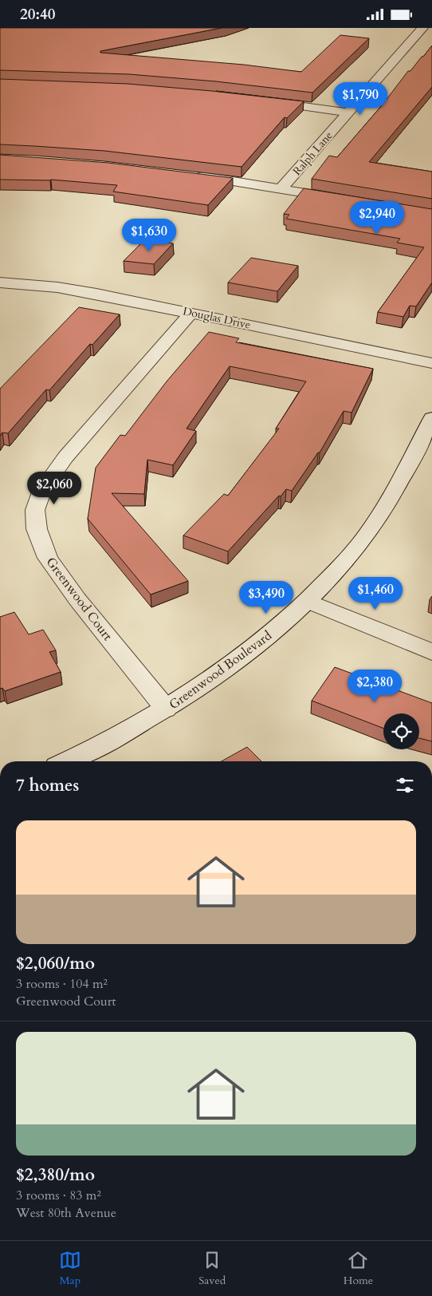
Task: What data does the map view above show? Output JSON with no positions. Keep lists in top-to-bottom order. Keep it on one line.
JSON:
{"streets":{"street":["Ralph Lane","Douglas Drive","Greenwood Court","Greenwood Boulevard"]},"crossings":[["Douglas Drive","Greenwood Court"],["Greenwood Court","Greenwood Boulevard"]],"page":{"status":"20:40","price":["$1,790","$2,940","$1,630","$2,060","$1,460","$3,490","$2,380"],"heading":"7 homes","list":[{"name":"$2,060/mo","note":"3 rooms · 104 m² · Greenwood Court"},{"name":"$2,380/mo","note":"3 rooms · 83 m² · West 80th Avenue"}],"tabs":["Map","Saved","Home"]}}
